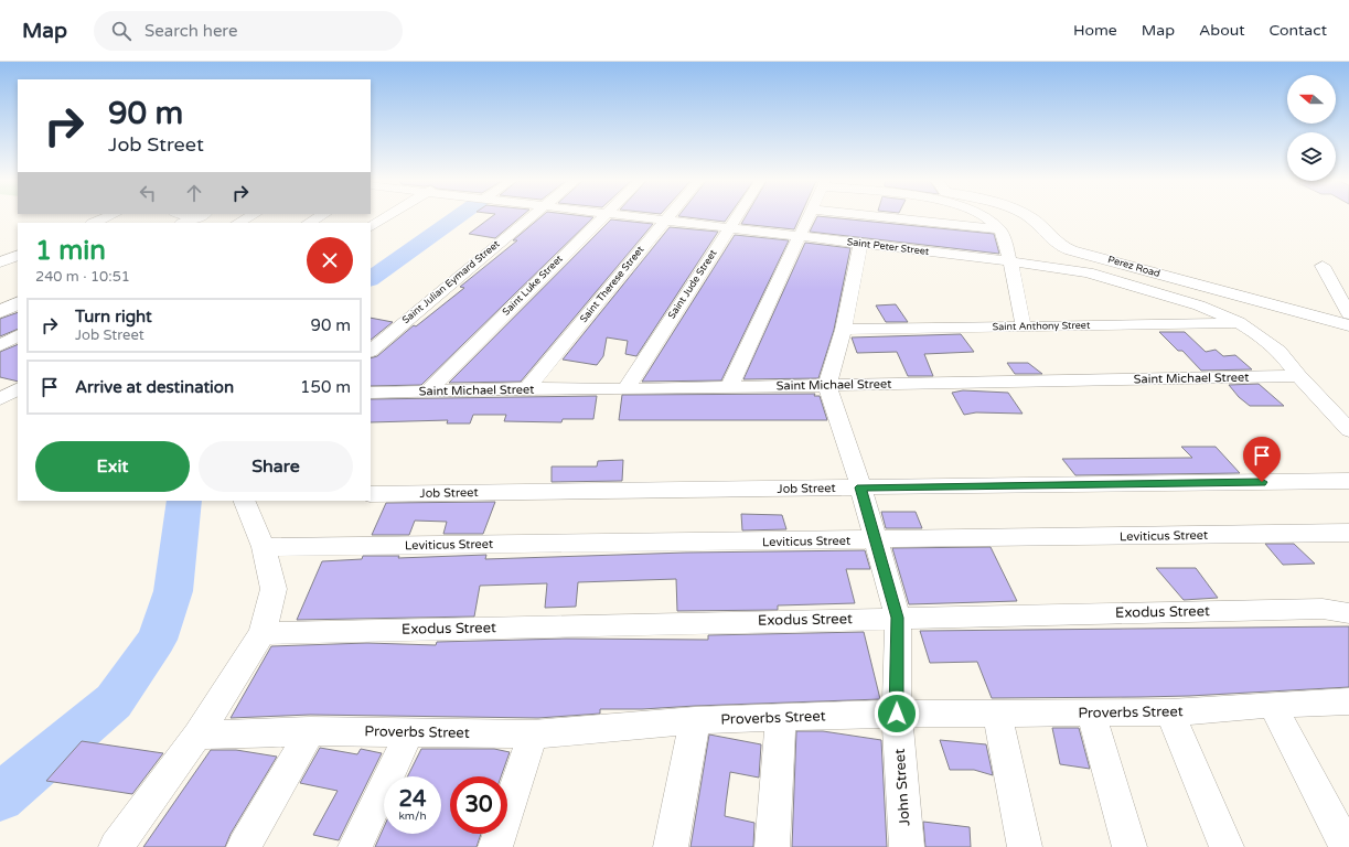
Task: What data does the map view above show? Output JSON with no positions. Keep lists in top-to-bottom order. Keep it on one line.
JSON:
{"streets":{"street":["Saint Peter Street","Perez Road","Saint Julian Eymard Street","Saint Therese Street","Saint Jude Street","Saint Luke Street","Saint Anthony Street","Saint Michael Street","Job Street","Leviticus Street","Exodus Street","Proverbs Street","John Street"]},"crossings":[["Saint Peter Street","Saint Therese Street"],["Saint Peter Street","Saint Jude Street"],["Saint Peter Street","Saint Anthony Street"],["Saint Peter Street","Saint Michael Street"],["Saint Therese Street","Saint Michael Street"],["Saint Jude Street","Saint Michael Street"],["Saint Luke Street","Saint Michael Street"],["Saint Michael Street","John Street"],["Job Street","John Street"],["Leviticus Street","John Street"],["Exodus Street","John Street"],["Proverbs Street","John Street"]],"north":"left","page":{"header":"Map","search":"Search here","nav":["Home","Map","About","Contact"],"turn":["90 m","Job Street"],"heading":["1 min","240 m · 10:51"],"list":[{"name":"Turn right","note":"Job Street","value":"90 m"},{"name":"Arrive at destination","value":"150 m"}],"buttons":["Exit","Share"],"speed":"24 km/h","limit":"30"}}
